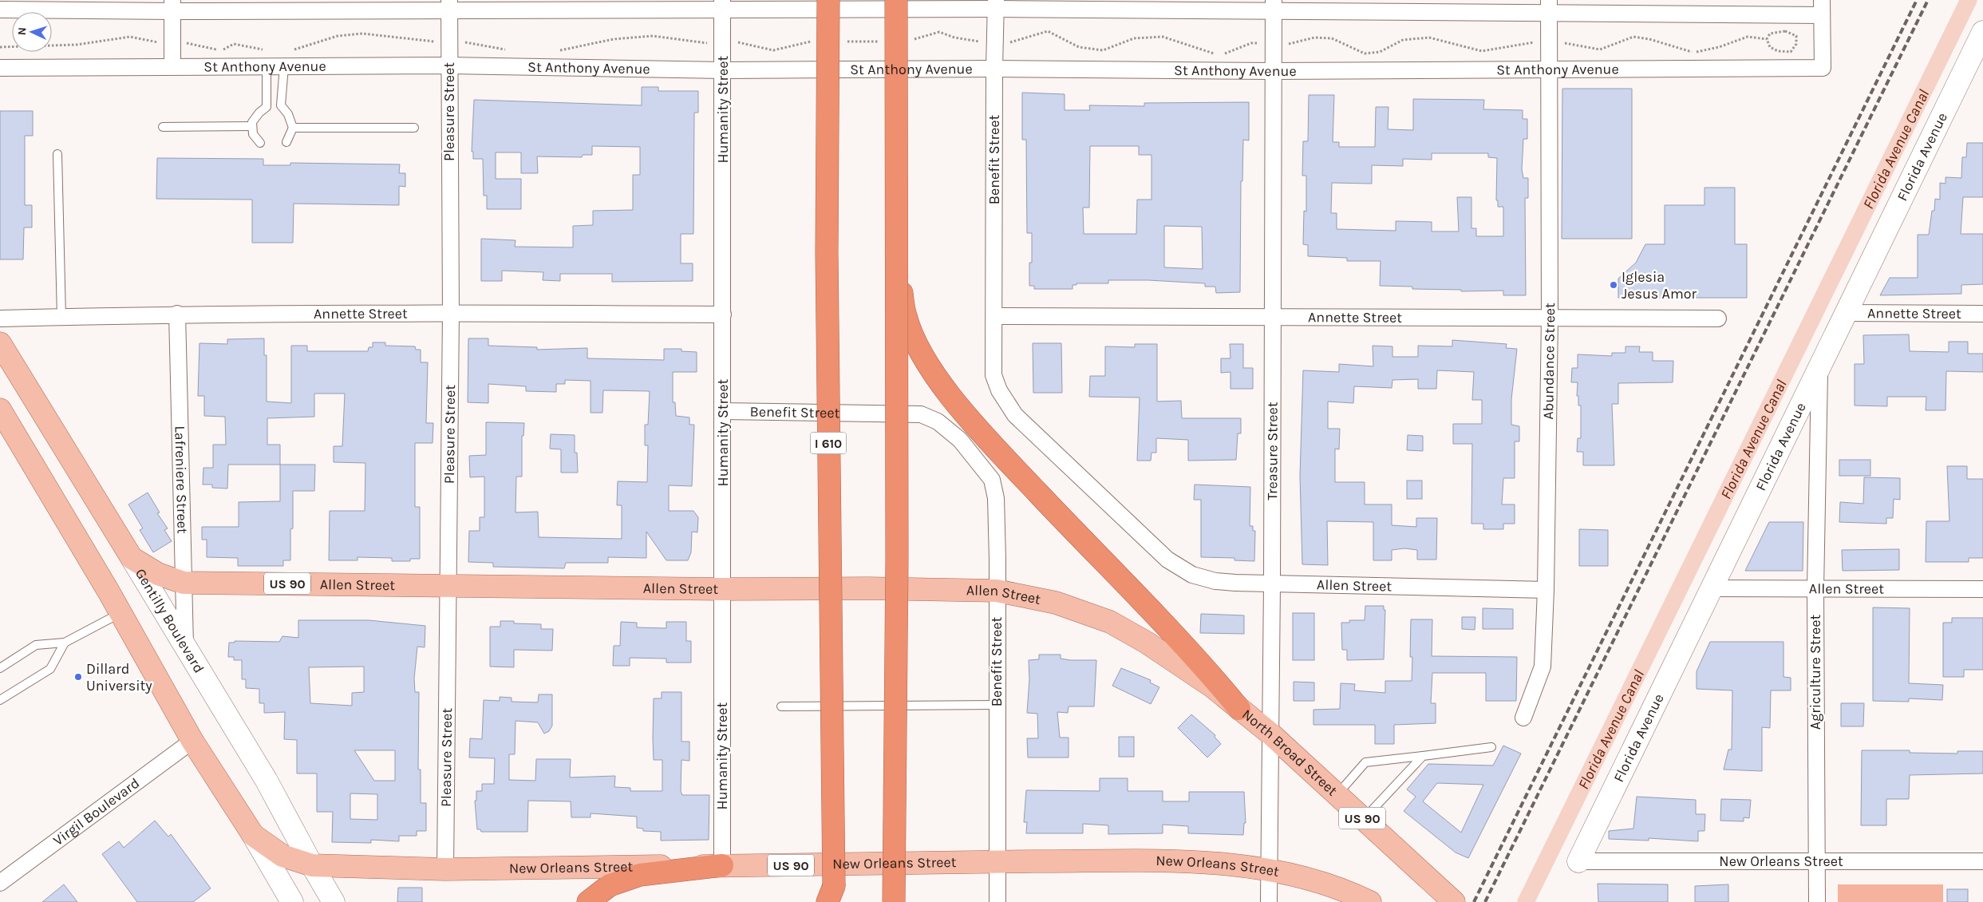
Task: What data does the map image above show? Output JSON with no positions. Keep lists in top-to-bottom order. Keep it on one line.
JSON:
{"streets":{"highway":["I 610"],"main road":["US 90","Allen Street","Gentilly Boulevard","North Broad Street","New Orleans Street"],"street":["St Anthony Avenue","Humanity Street","Pleasure Street","Florida Avenue","Benefit Street","Annette Street","Abundance Street","Treasure Street","Lafreniere Street","Agriculture Street","Virgil Boulevard"]},"crossings":[["St Anthony Avenue","Humanity Street"],["St Anthony Avenue","Pleasure Street"],["St Anthony Avenue","Benefit Street"],["St Anthony Avenue","Abundance Street"],["St Anthony Avenue","Treasure Street"],["Humanity Street","Benefit Street"],["Humanity Street","Annette Street"],["Humanity Street","Allen Street"],["Humanity Street","New Orleans Street"],["Pleasure Street","Annette Street"],["Pleasure Street","Allen Street"],["Pleasure Street","New Orleans Street"],["Florida Avenue","Annette Street"],["Florida Avenue","Allen Street"],["Florida Avenue","Agriculture Street"],["Florida Avenue","New Orleans Street"],["Benefit Street","Annette Street"],["Benefit Street","Allen Street"],["Benefit Street","New Orleans Street"],["Annette Street","Abundance Street"],["Annette Street","Treasure Street"],["Annette Street","Lafreniere Street"],["Abundance Street","Allen Street"],["Treasure Street","Allen Street"],["Treasure Street","North Broad Street"],["Treasure Street","New Orleans Street"],["Lafreniere Street","Allen Street"],["Lafreniere Street","Gentilly Boulevard"],["US 90","Virgil Boulevard"],["US 90","New Orleans Street"],["Allen Street","Gentilly Boulevard"],["Allen Street","Agriculture Street"],["Allen Street","North Broad Street"],["Gentilly Boulevard","New Orleans Street"],["Agriculture Street","New Orleans Street"]],"water":["Florida Avenue Canal"],"places":["Iglesia Jesus Amor","Dillard University"],"north":"left"}
